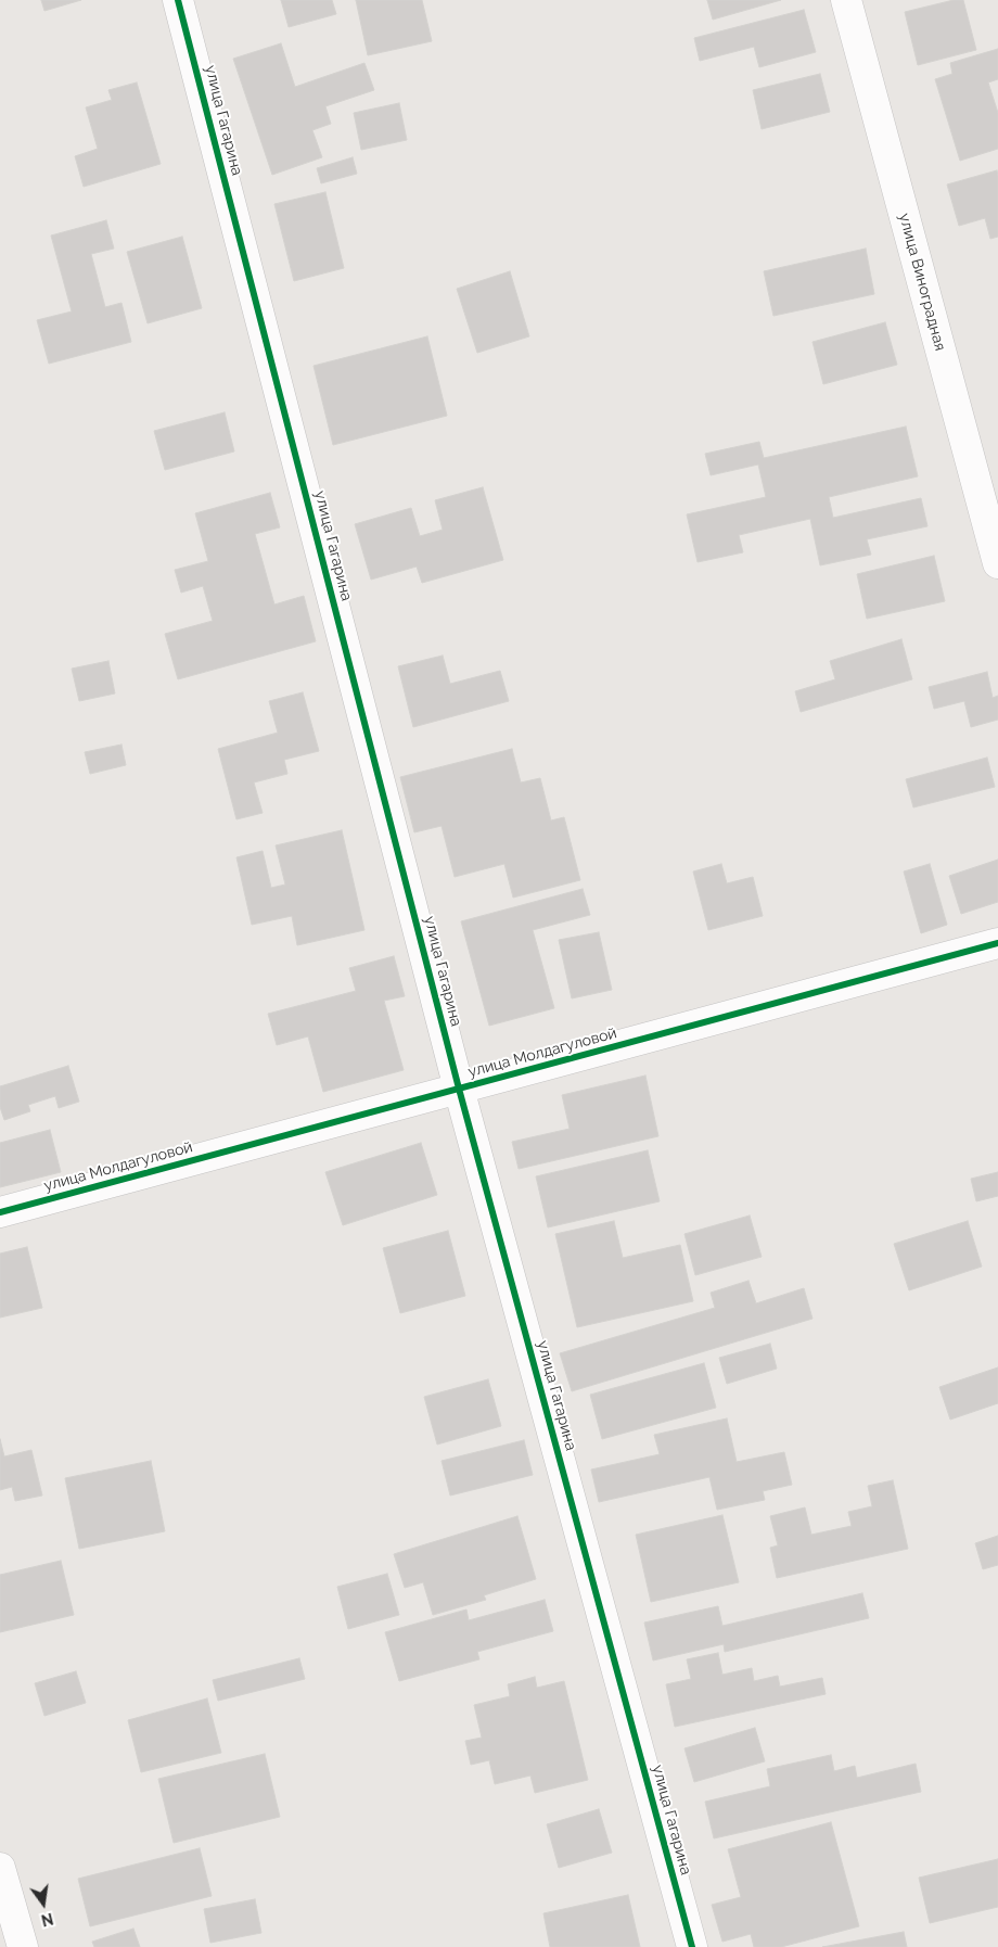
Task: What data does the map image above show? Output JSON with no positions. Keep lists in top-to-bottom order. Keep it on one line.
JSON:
{"streets":{"street":["улица Гагарина","улица Виноградная","улица Молдагуловой"]},"crossings":[["улица Гагарина","улица Молдагуловой"]],"north":"bottom"}
